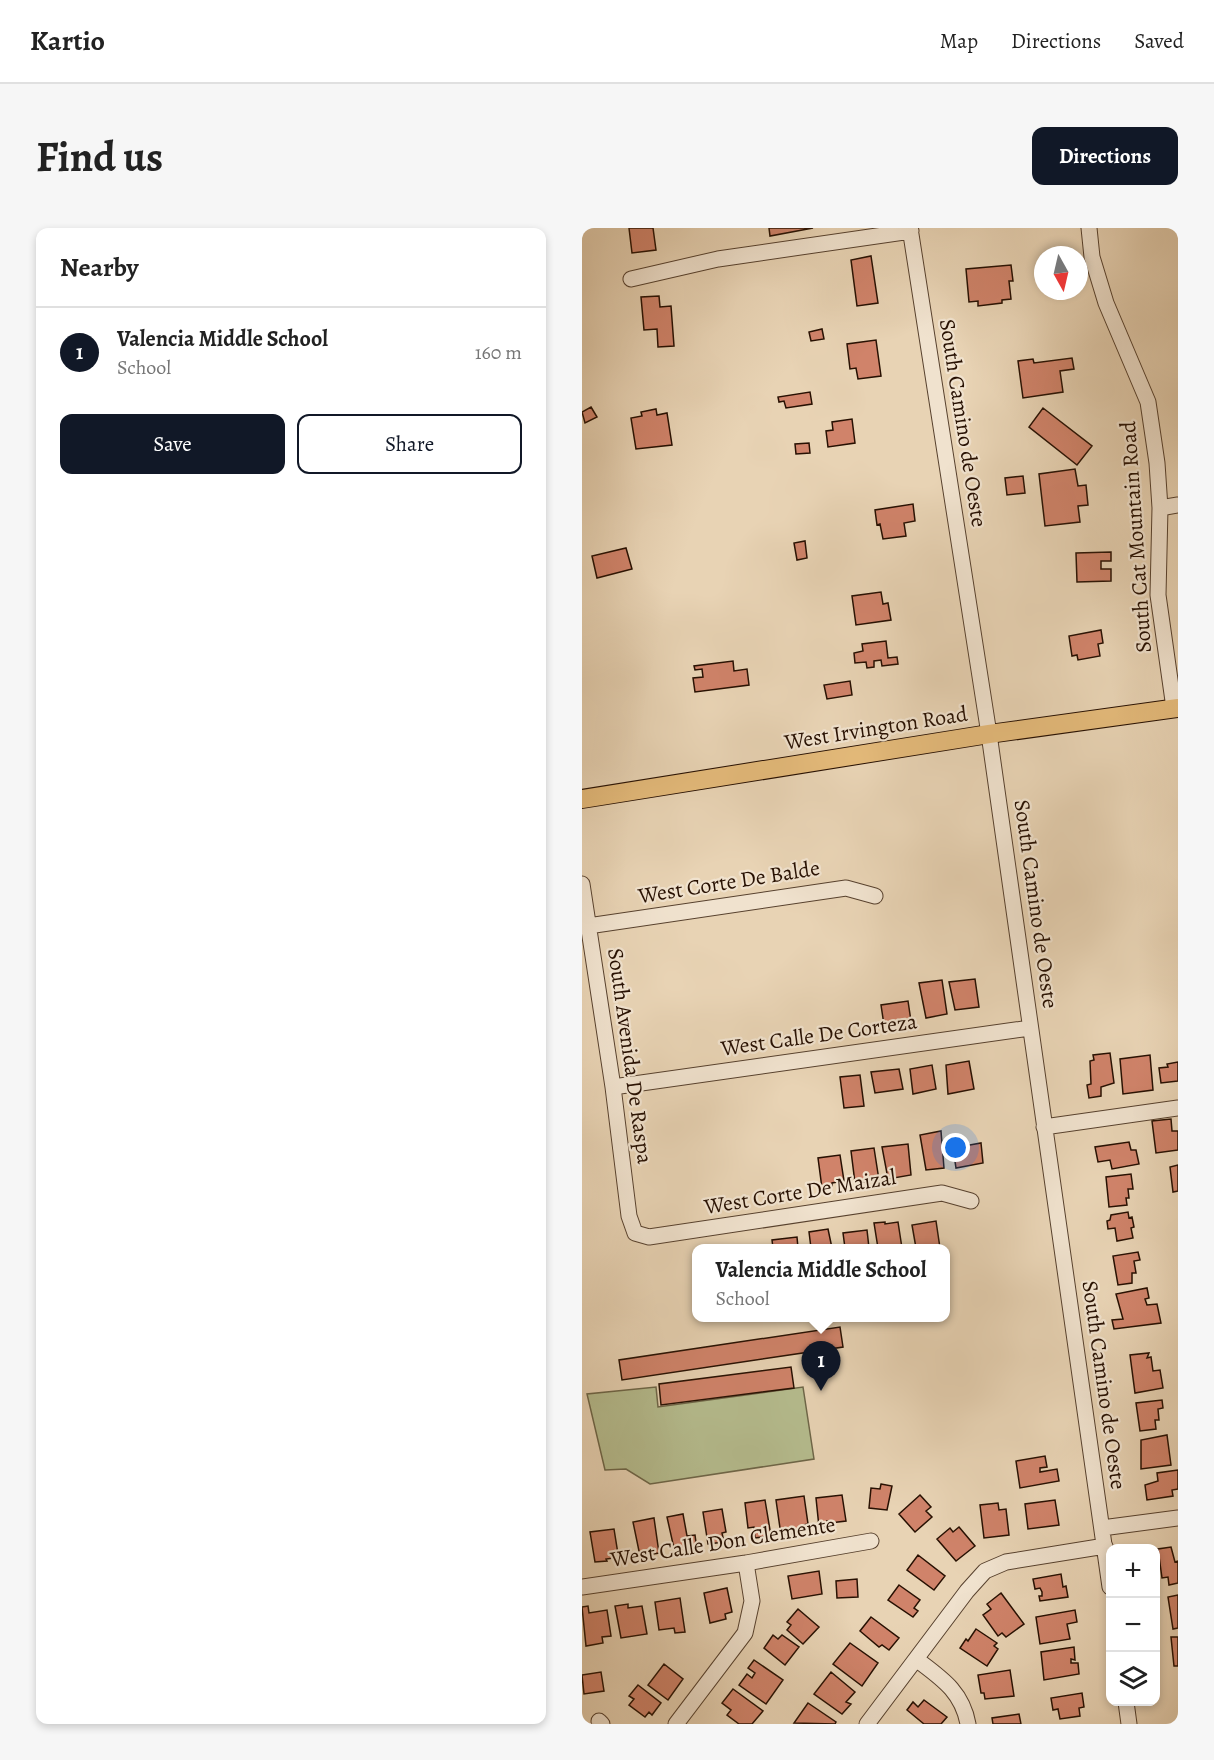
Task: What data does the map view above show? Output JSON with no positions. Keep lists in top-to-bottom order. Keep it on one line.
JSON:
{"streets":{"main road":["West Irvington Road"],"street":["South Camino de Oeste","South Cat Mountain Road","West Corte De Balde","West Calle De Corteza","South Avenida De Raspa","West Corte De Maizal","West Calle Don Clemente"]},"crossings":[["South Camino de Oeste","West Irvington Road"],["South Camino de Oeste","West Calle De Corteza"],["South Cat Mountain Road","West Irvington Road"],["West Corte De Balde","South Avenida De Raspa"],["West Calle De Corteza","South Avenida De Raspa"],["South Avenida De Raspa","West Corte De Maizal"]],"north":"bottom","page":{"header":"Kartio","nav":["Map","Directions","Saved"],"buttons":["Directions",["Save","Share"]],"title":"Find us","heading":"Nearby","list":[{"mark":"1","name":"Valencia Middle School","note":"School","value":"160 m"}],"popup":["Valencia Middle School","School"],"pins":"1","map_buttons":["+","−"]}}
